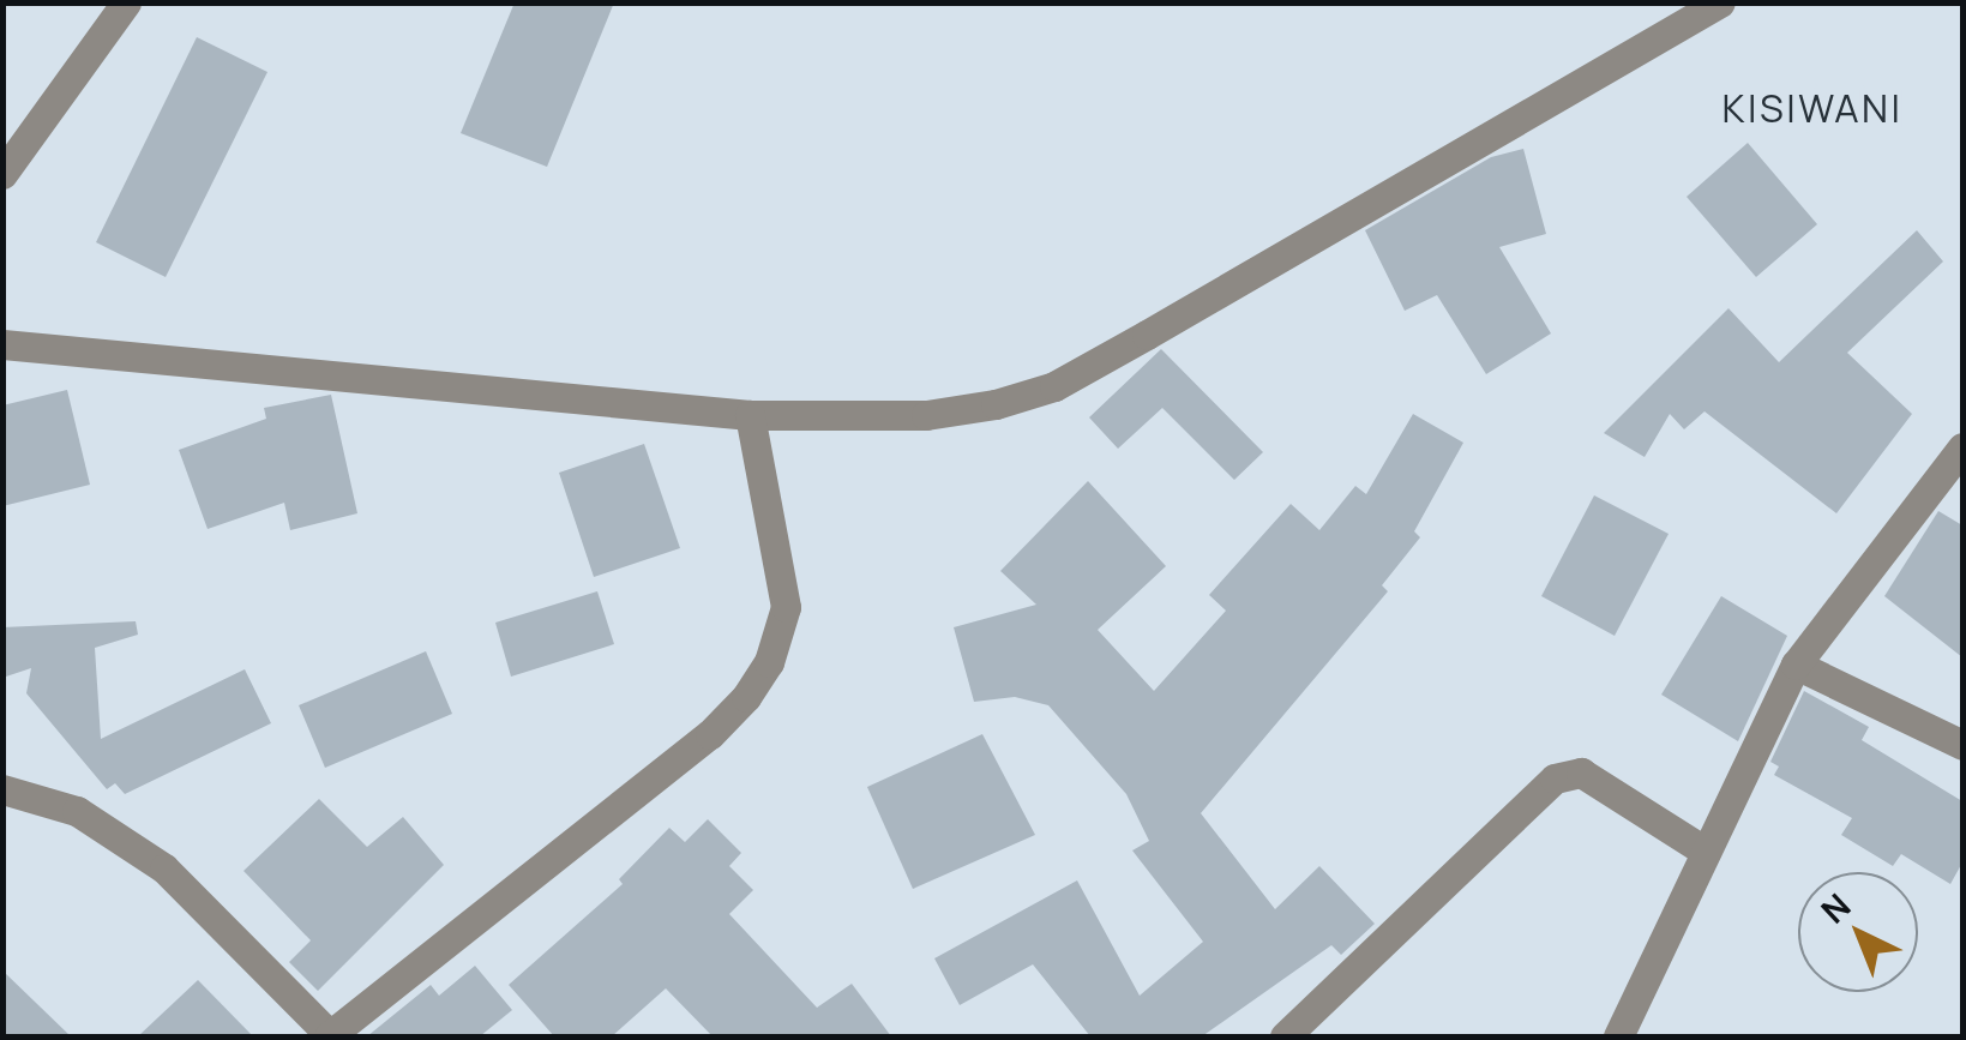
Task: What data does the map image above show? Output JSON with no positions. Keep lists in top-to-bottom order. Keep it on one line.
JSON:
{"districts":["KISIWANI"],"north":"top left"}
